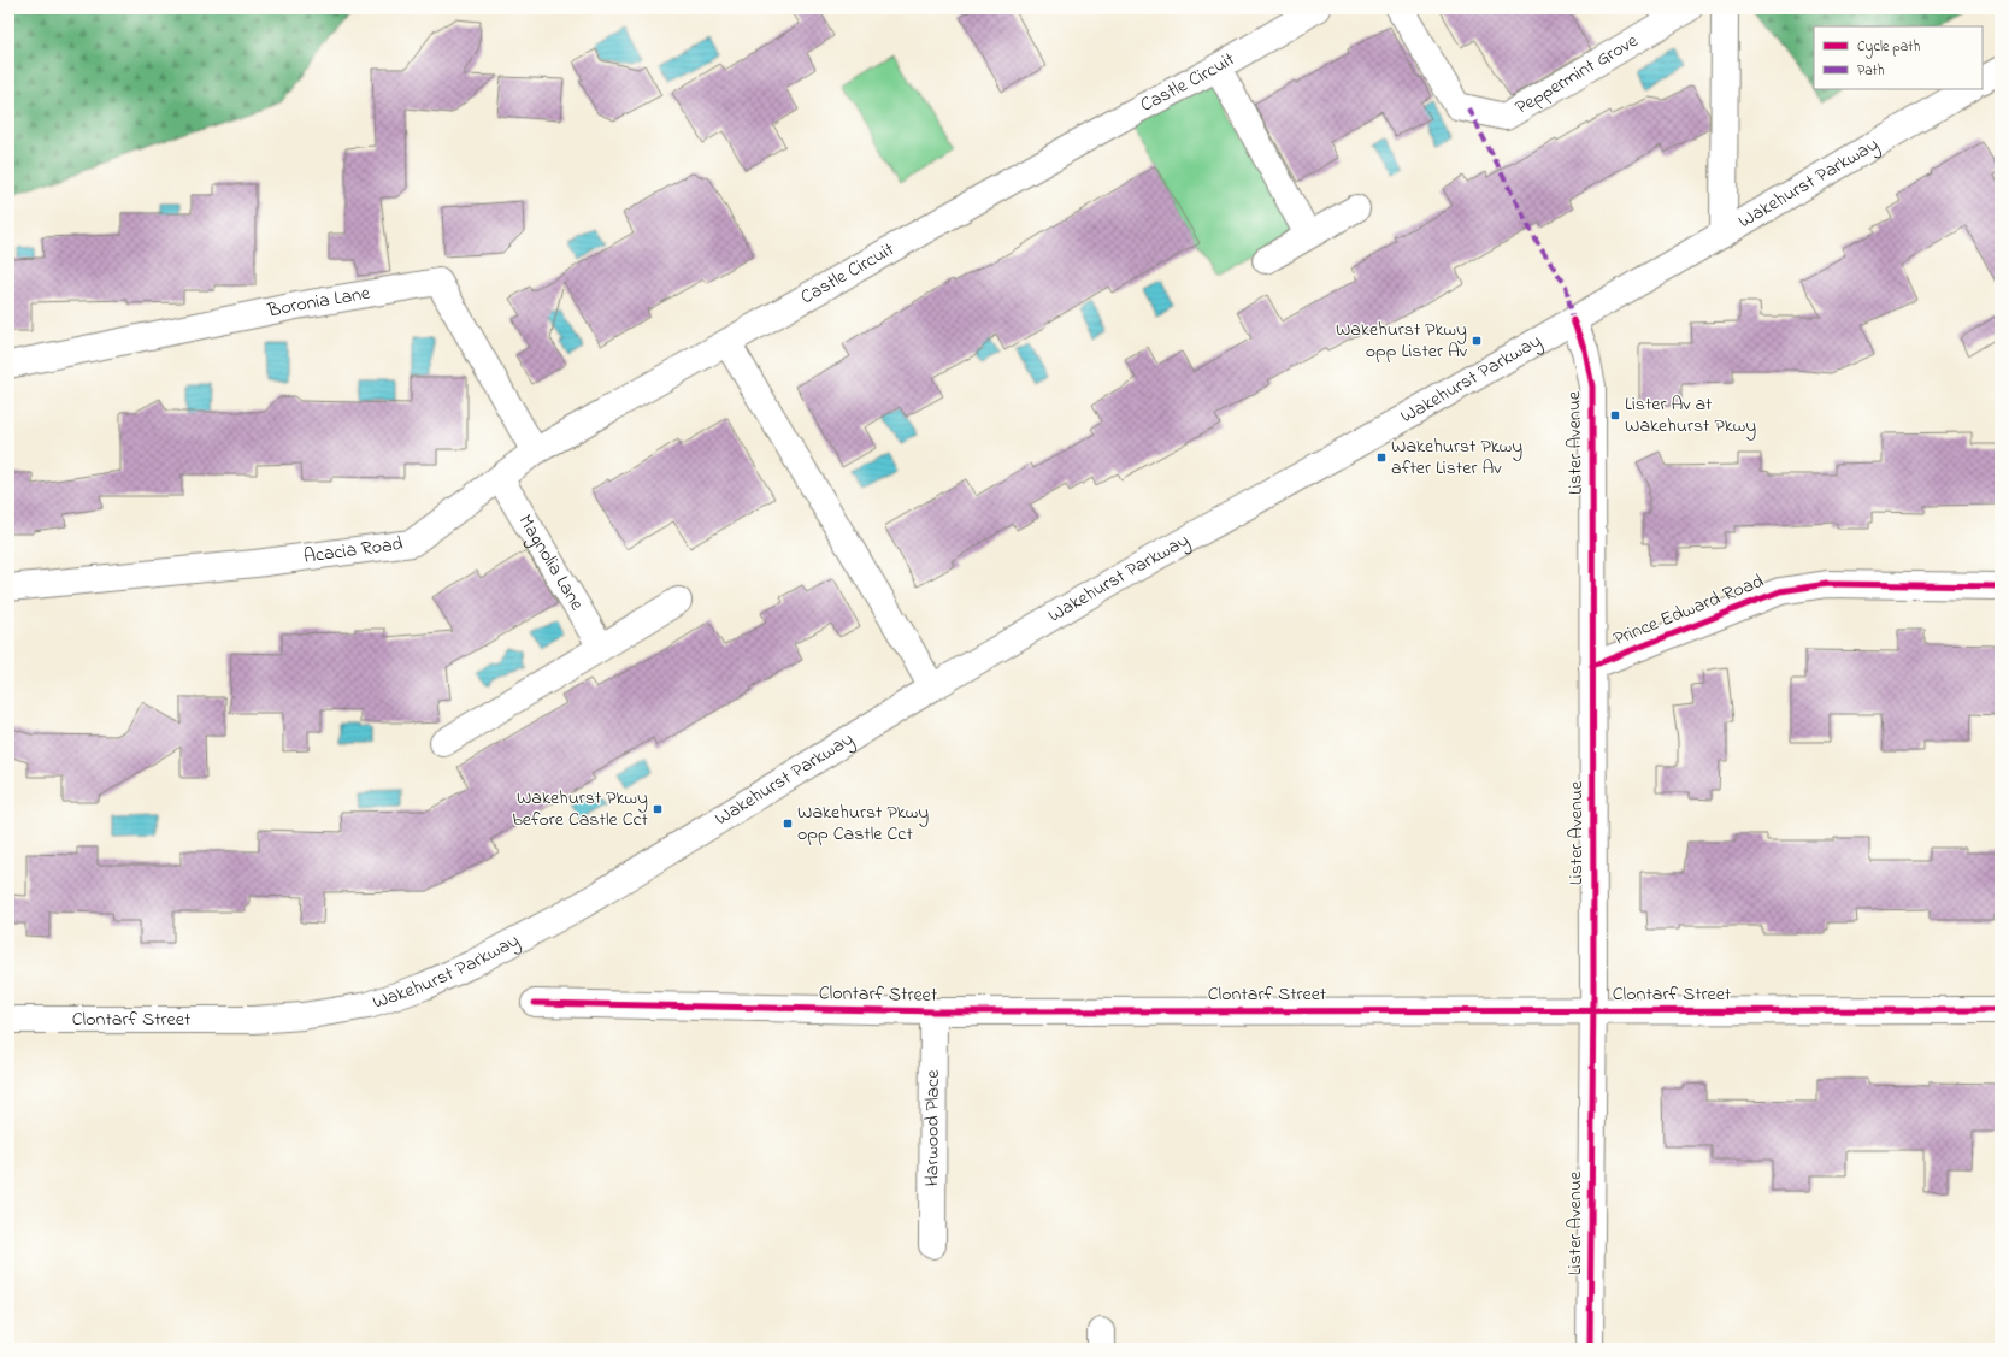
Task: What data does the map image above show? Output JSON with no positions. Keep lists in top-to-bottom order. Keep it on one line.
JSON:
{"streets":{"street":["Peppermint Grove","Castle Circuit","Wakehurst Parkway","Boronia Lane","Lister Avenue","Acacia Road","Magnolia Lane","Prince Edward Road","Clontarf Street","Harwood Place"]},"crossings":[["Castle Circuit","Acacia Road"],["Wakehurst Parkway","Lister Avenue"],["Wakehurst Parkway","Clontarf Street"],["Boronia Lane","Acacia Road"],["Lister Avenue","Prince Edward Road"],["Lister Avenue","Clontarf Street"],["Acacia Road","Magnolia Lane"],["Clontarf Street","Harwood Place"]],"places":{"transit":["Wakehurst Pkwy opp Lister Av","Lister Av at Wakehurst Pkwy","Wakehurst Pkwy after Lister Av","Wakehurst Pkwy before Castle Cct","Wakehurst Pkwy opp Castle Cct"]},"legend":["Cycle path","Path"]}
